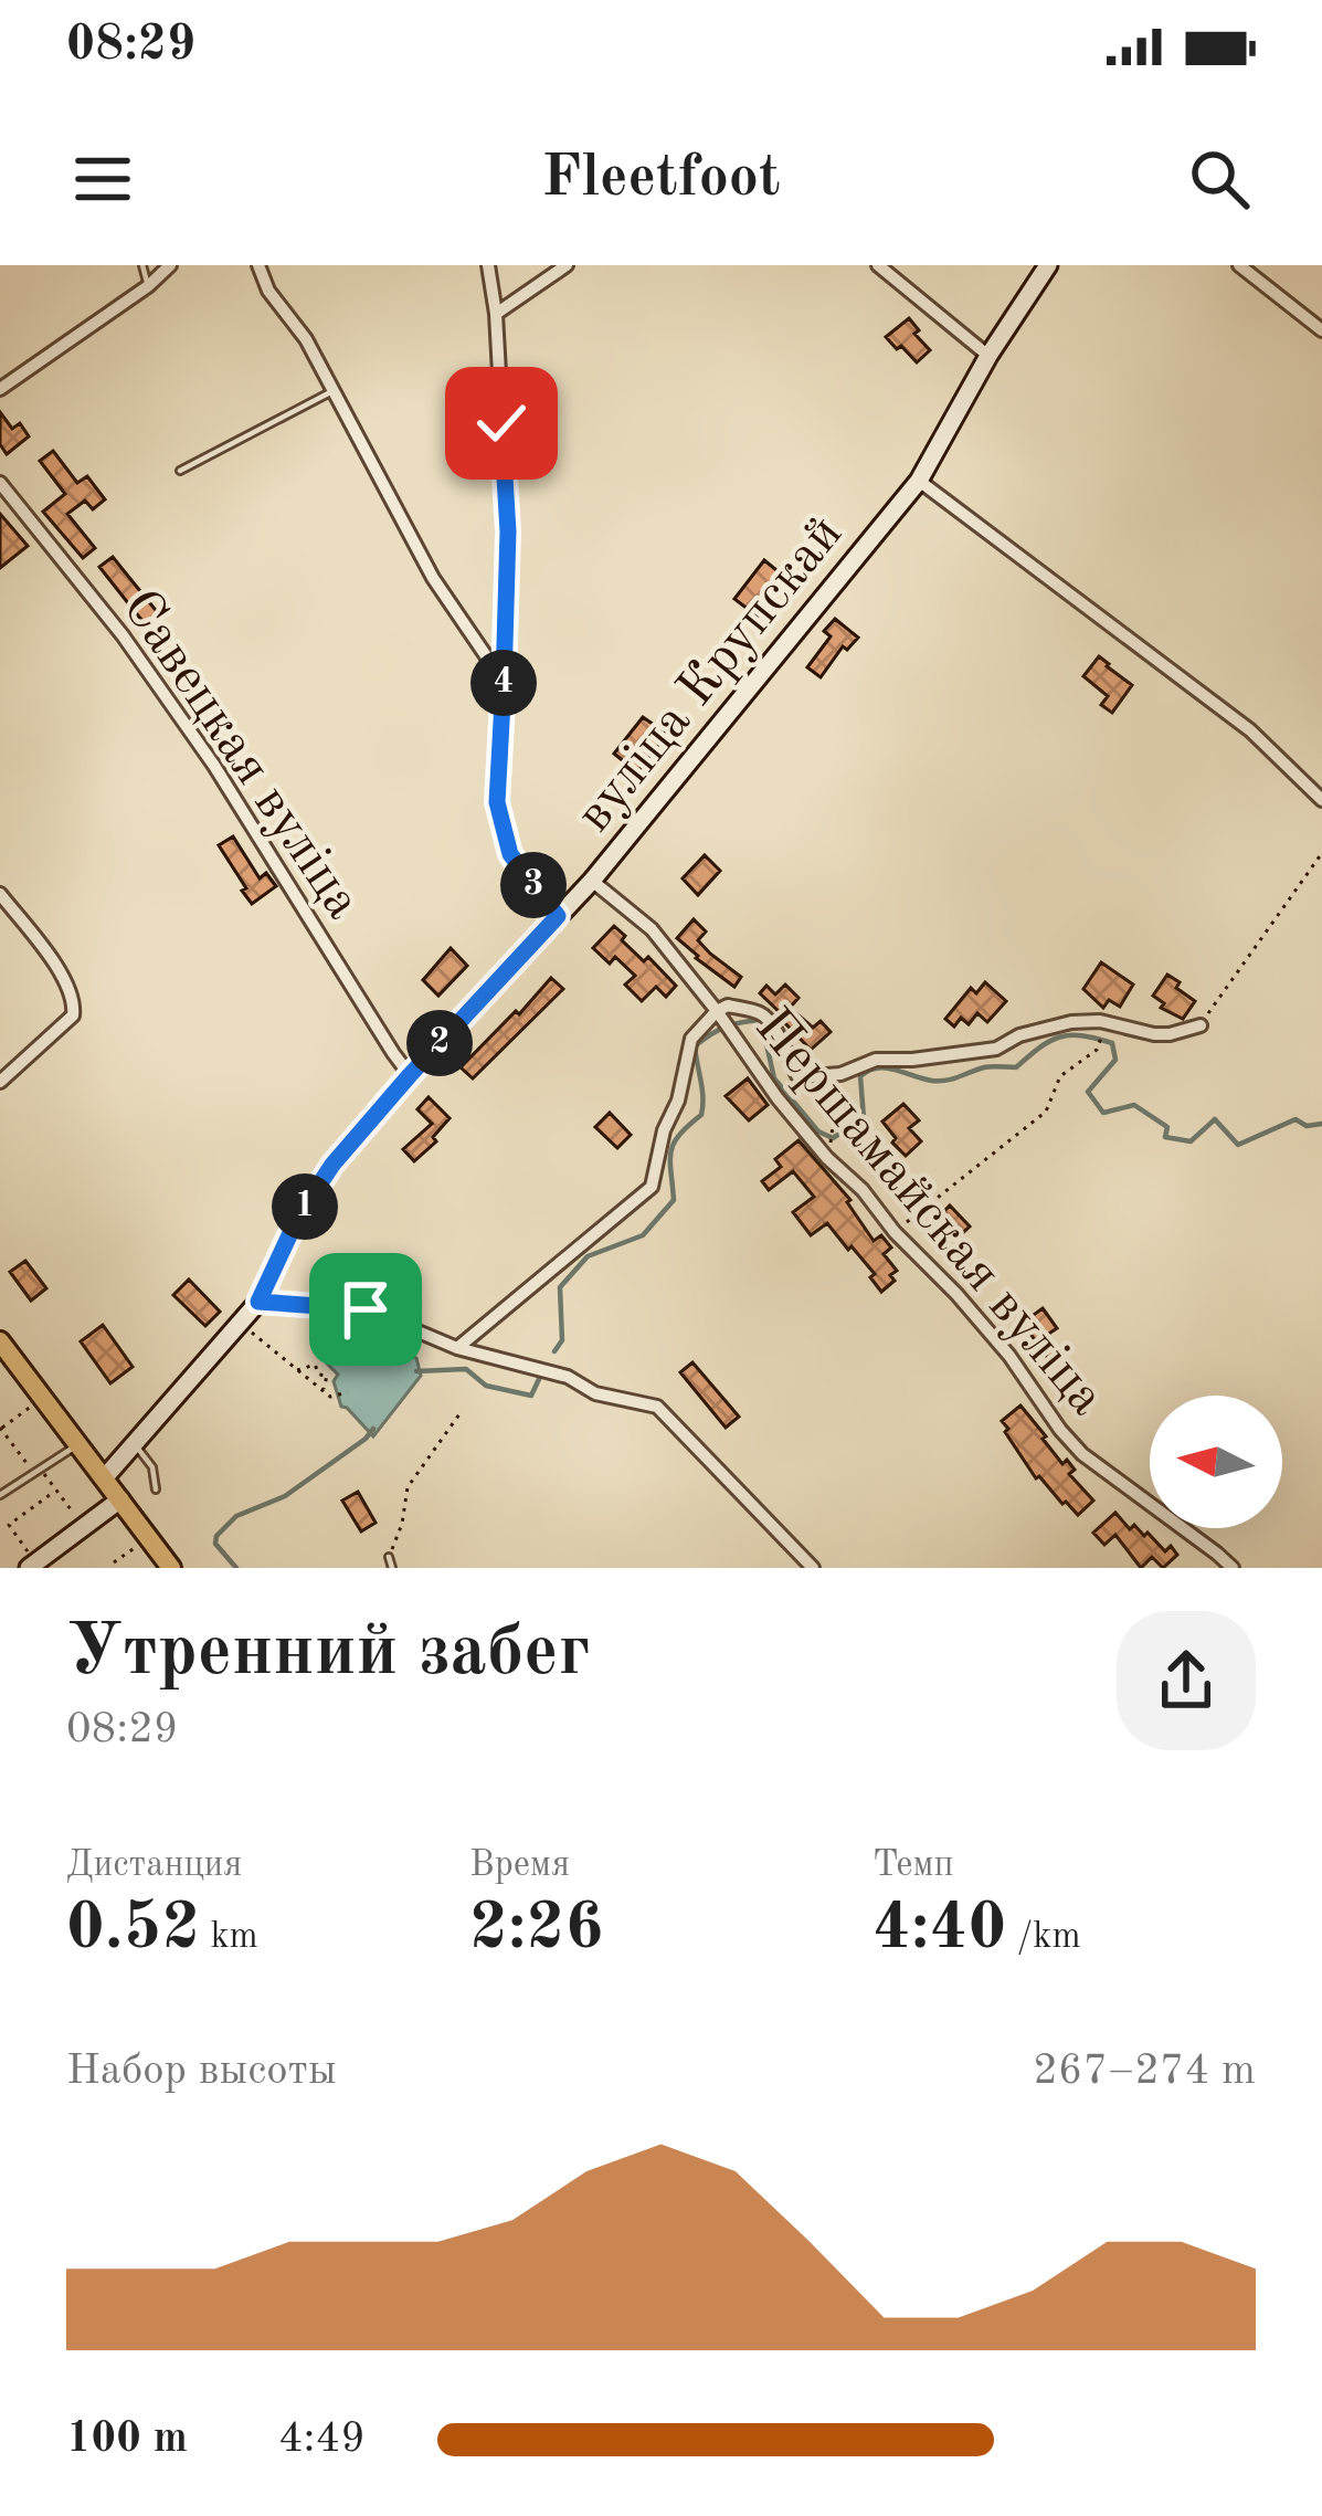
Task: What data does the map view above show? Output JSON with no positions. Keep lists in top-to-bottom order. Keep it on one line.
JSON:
{"streets":{"street":["вуліца Крупскай","Савецкая вуліца","Першамайская вуліца"]},"crossings":[["вуліца Крупскай","Савецкая вуліца"],["вуліца Крупскай","Першамайская вуліца"]],"north":"left","page":{"status":"08:29","header":"Fleetfoot","pins":["4","3","2","1"],"heading":["Утренний забег","08:29"],"stats":[["Дистанция","0.52 km"],["Время","2:26"],["Темп","4:40 /km"]],"chart":["Набор высоты","267–274 m"],"list":[{"name":"100 m","note":"4:49"}]}}
